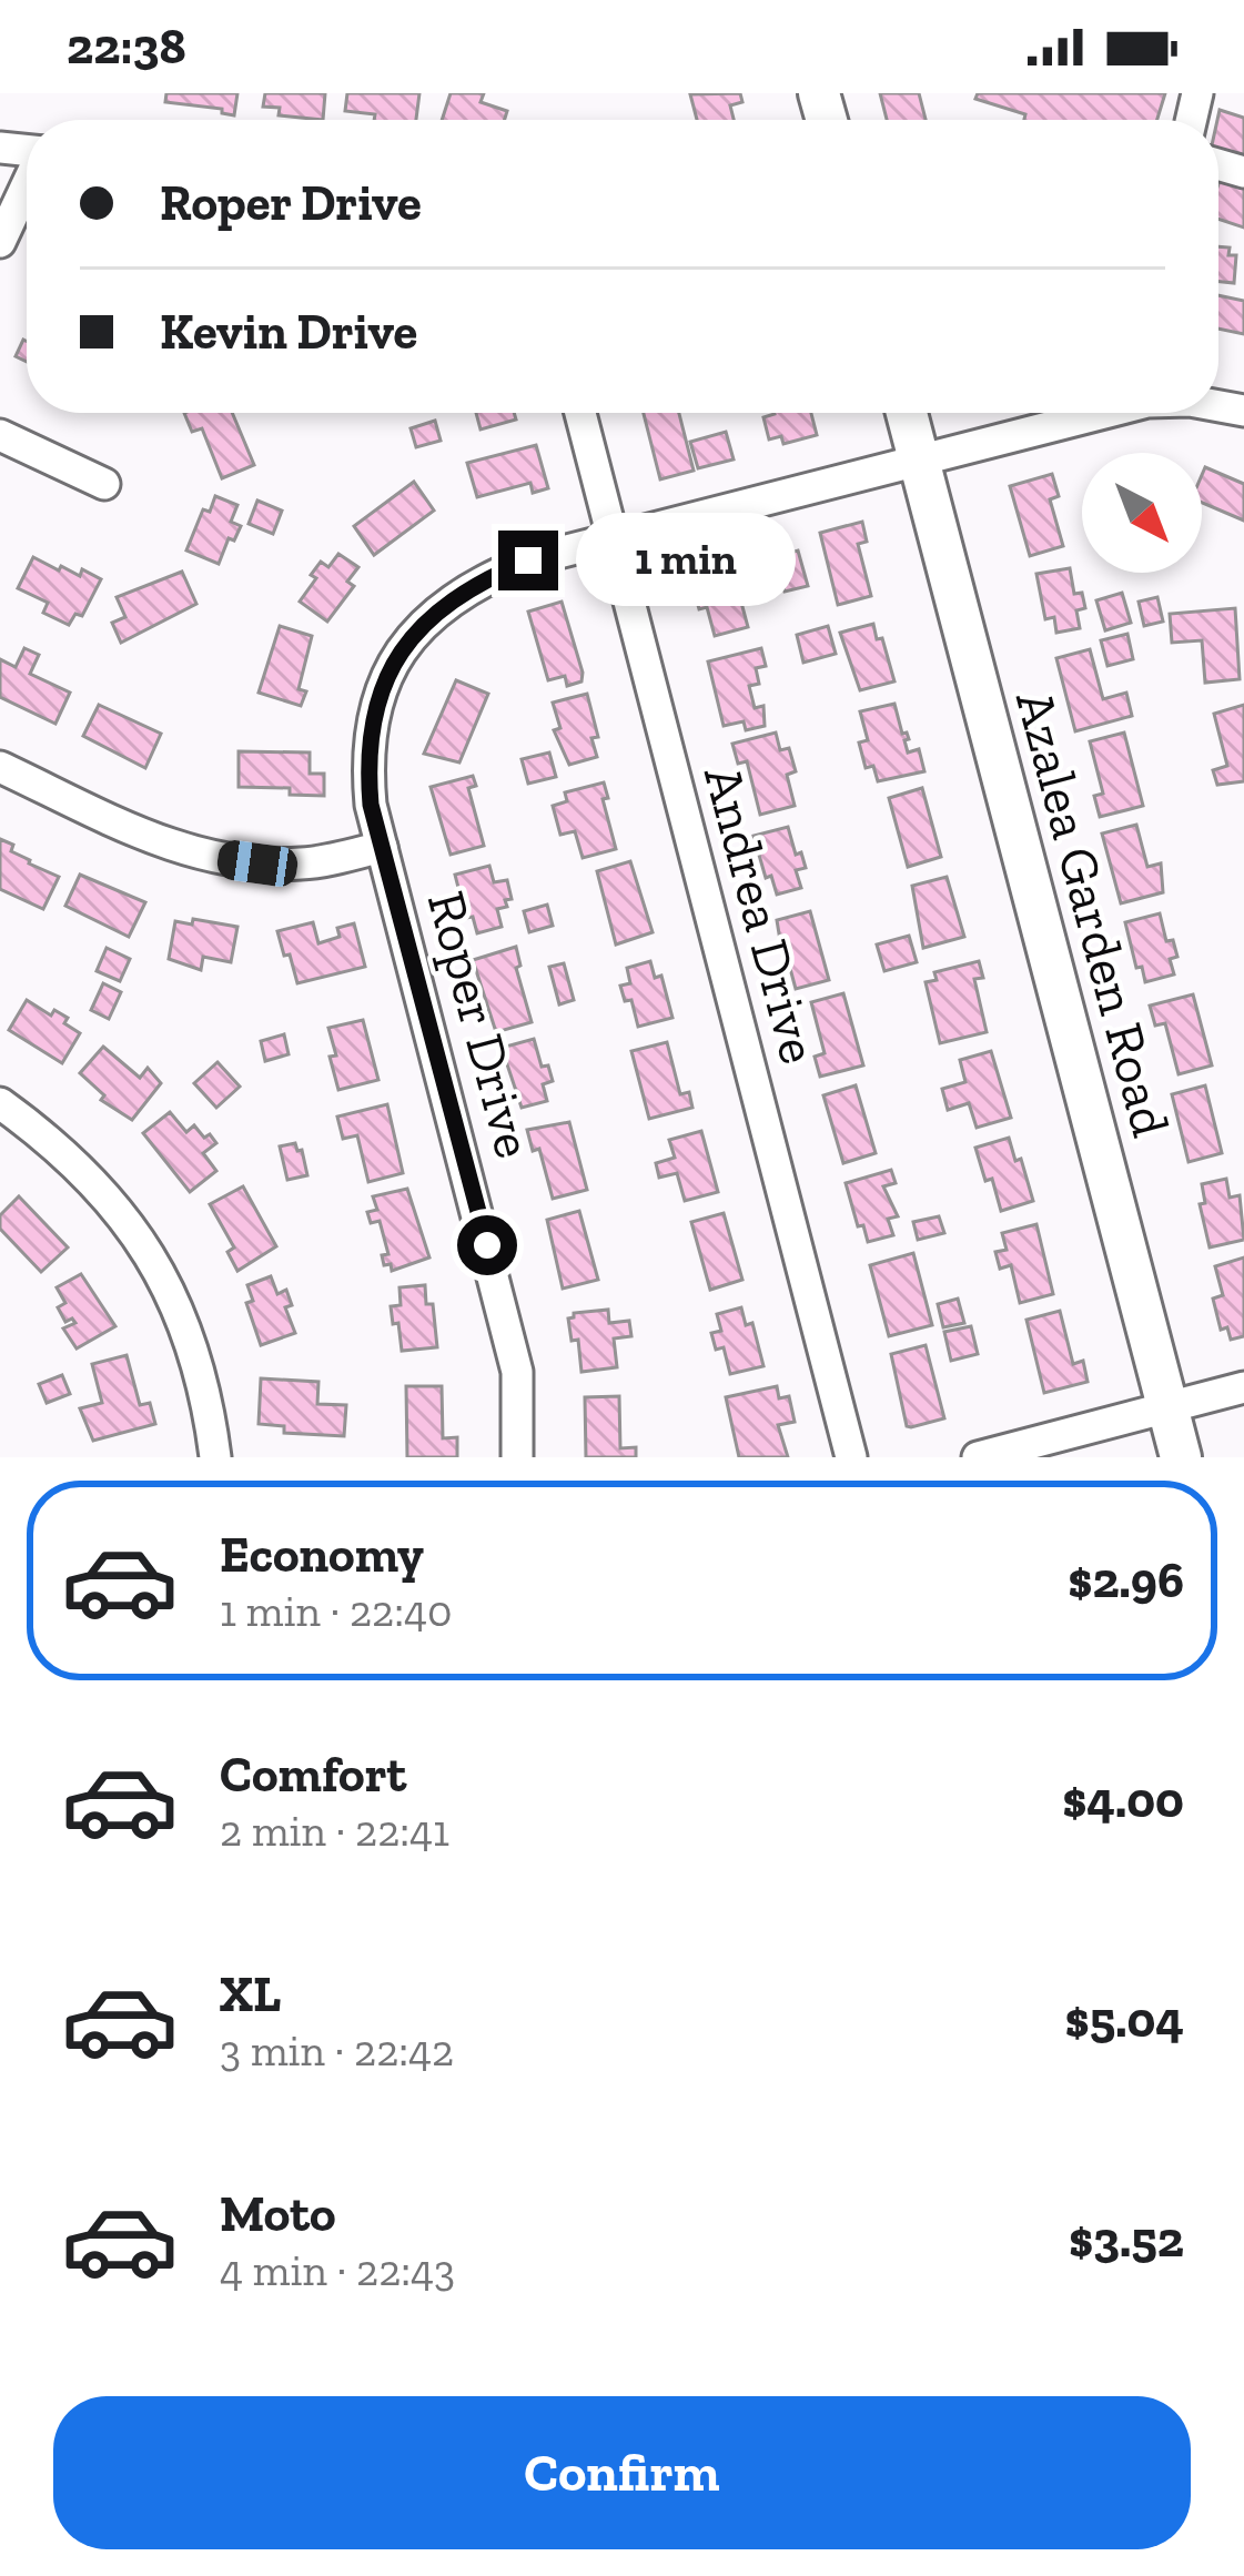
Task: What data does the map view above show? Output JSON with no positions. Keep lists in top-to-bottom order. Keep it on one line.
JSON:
{"streets":{"main road":["Azalea Garden Road"],"street":["Andrea Drive","Roper Drive"]},"crossings":[["Andrea Drive","Roper Drive"]],"north":"bottom right","page":{"status":"22:38","banner":["Roper Drive","Kevin Drive"],"bubble":"1 min","list":[{"name":"Economy","note":"1 min · 22:40","value":"$2.96"},{"name":"Comfort","note":"2 min · 22:41","value":"$4.00"},{"name":"XL","note":"3 min · 22:42","value":"$5.04"},{"name":"Moto","note":"4 min · 22:43","value":"$3.52"}],"buttons":"Confirm"}}
